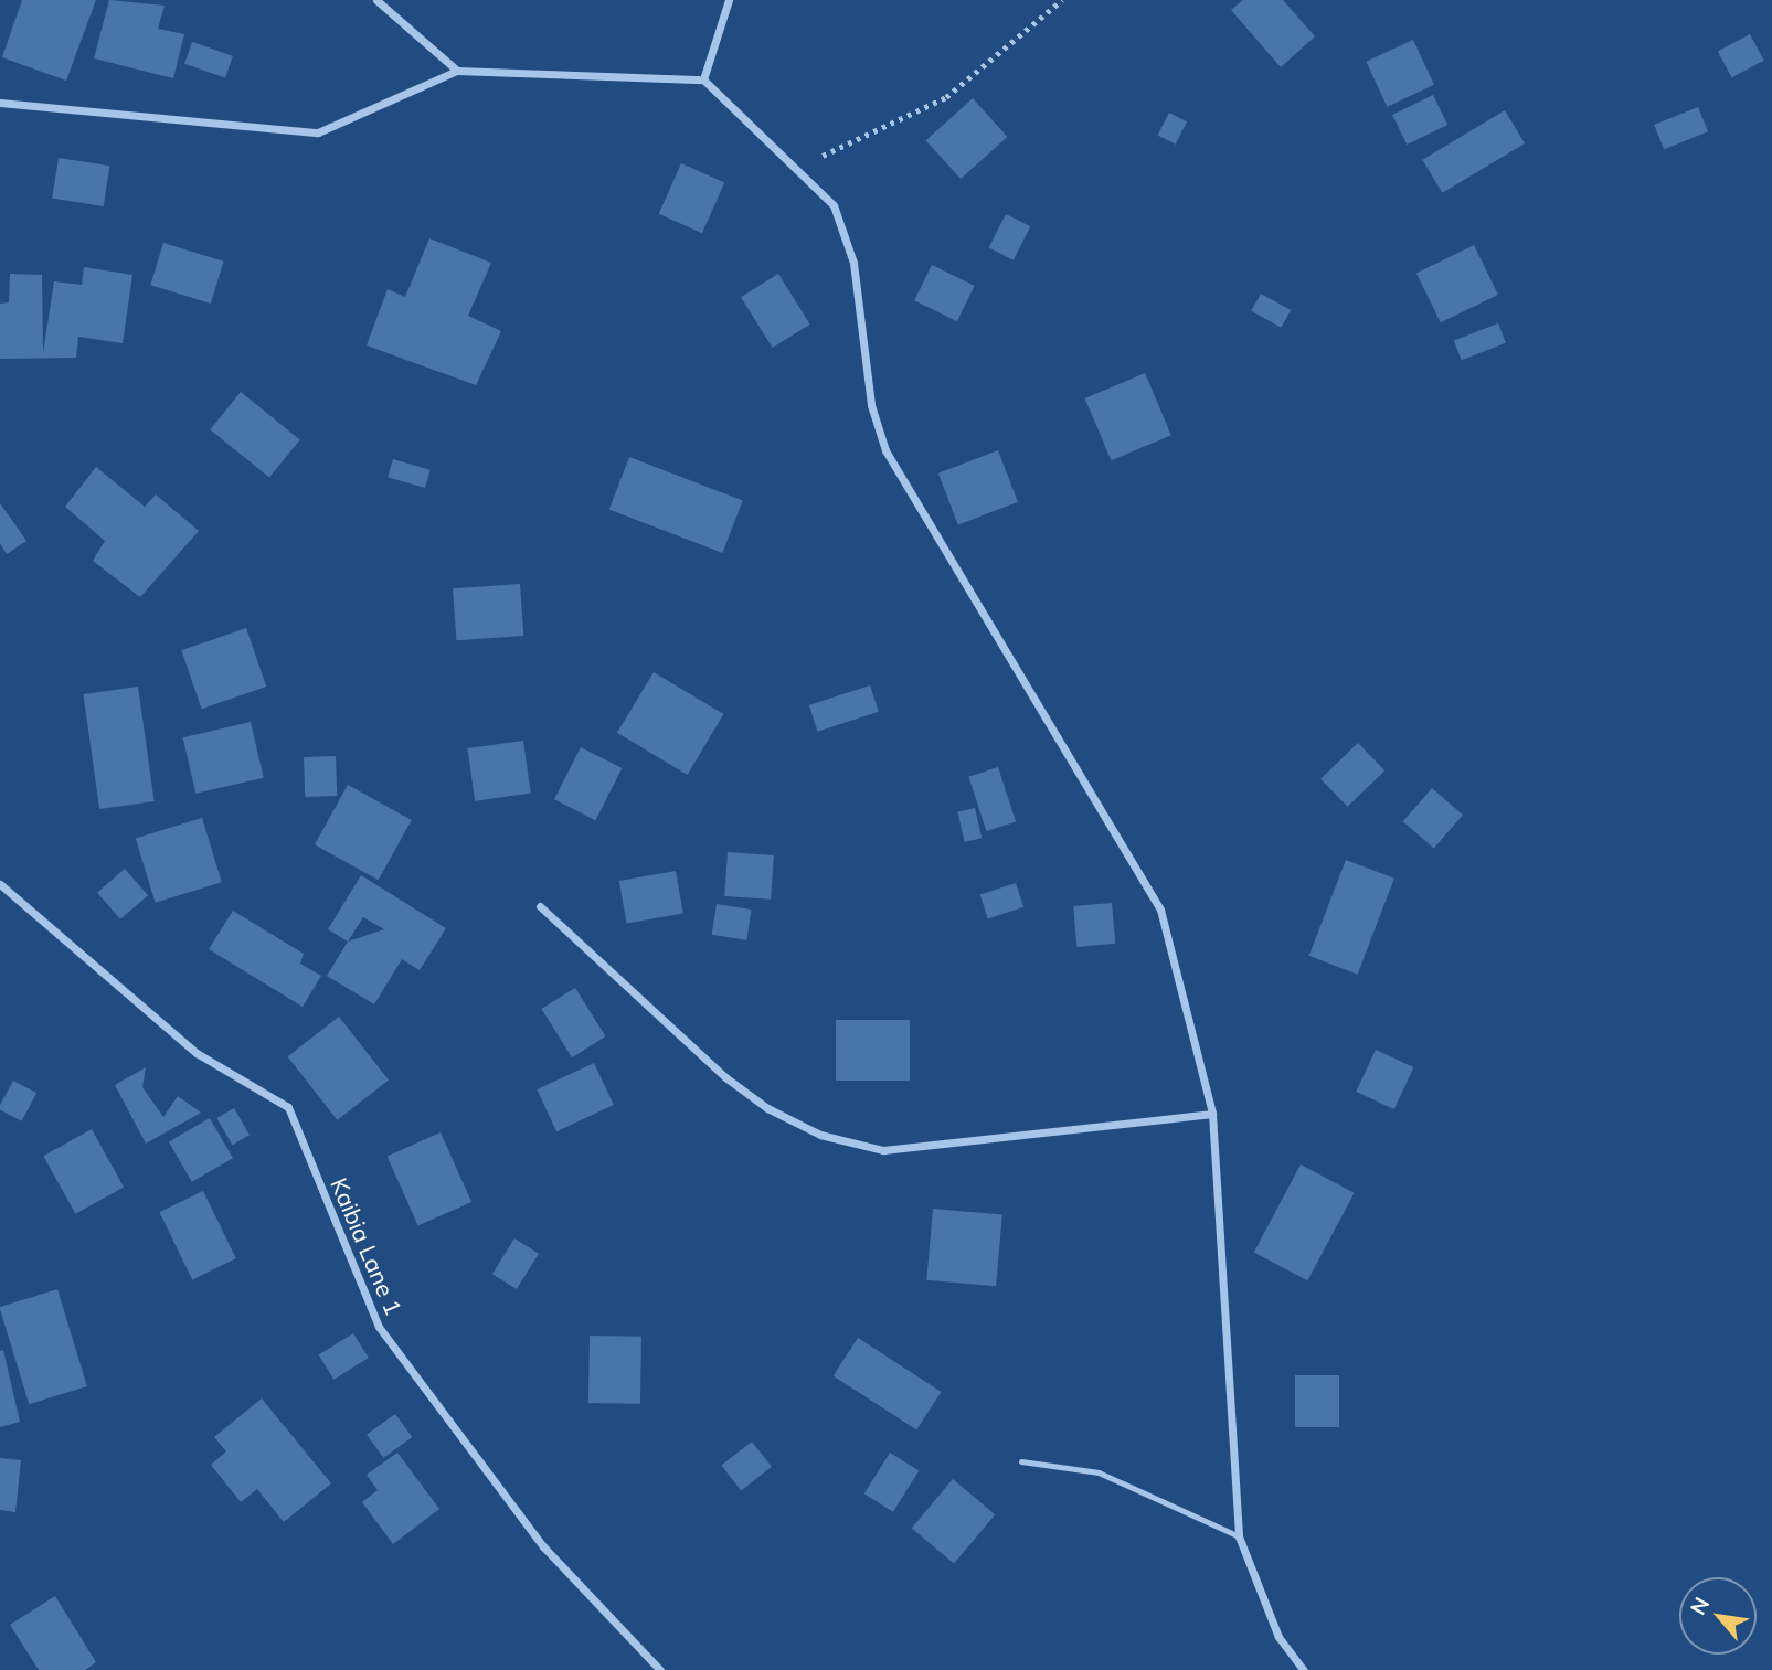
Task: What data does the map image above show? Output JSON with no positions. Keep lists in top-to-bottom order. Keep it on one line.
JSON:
{"streets":{"street":["Kaibia Lane 1"]},"north":"top left"}
